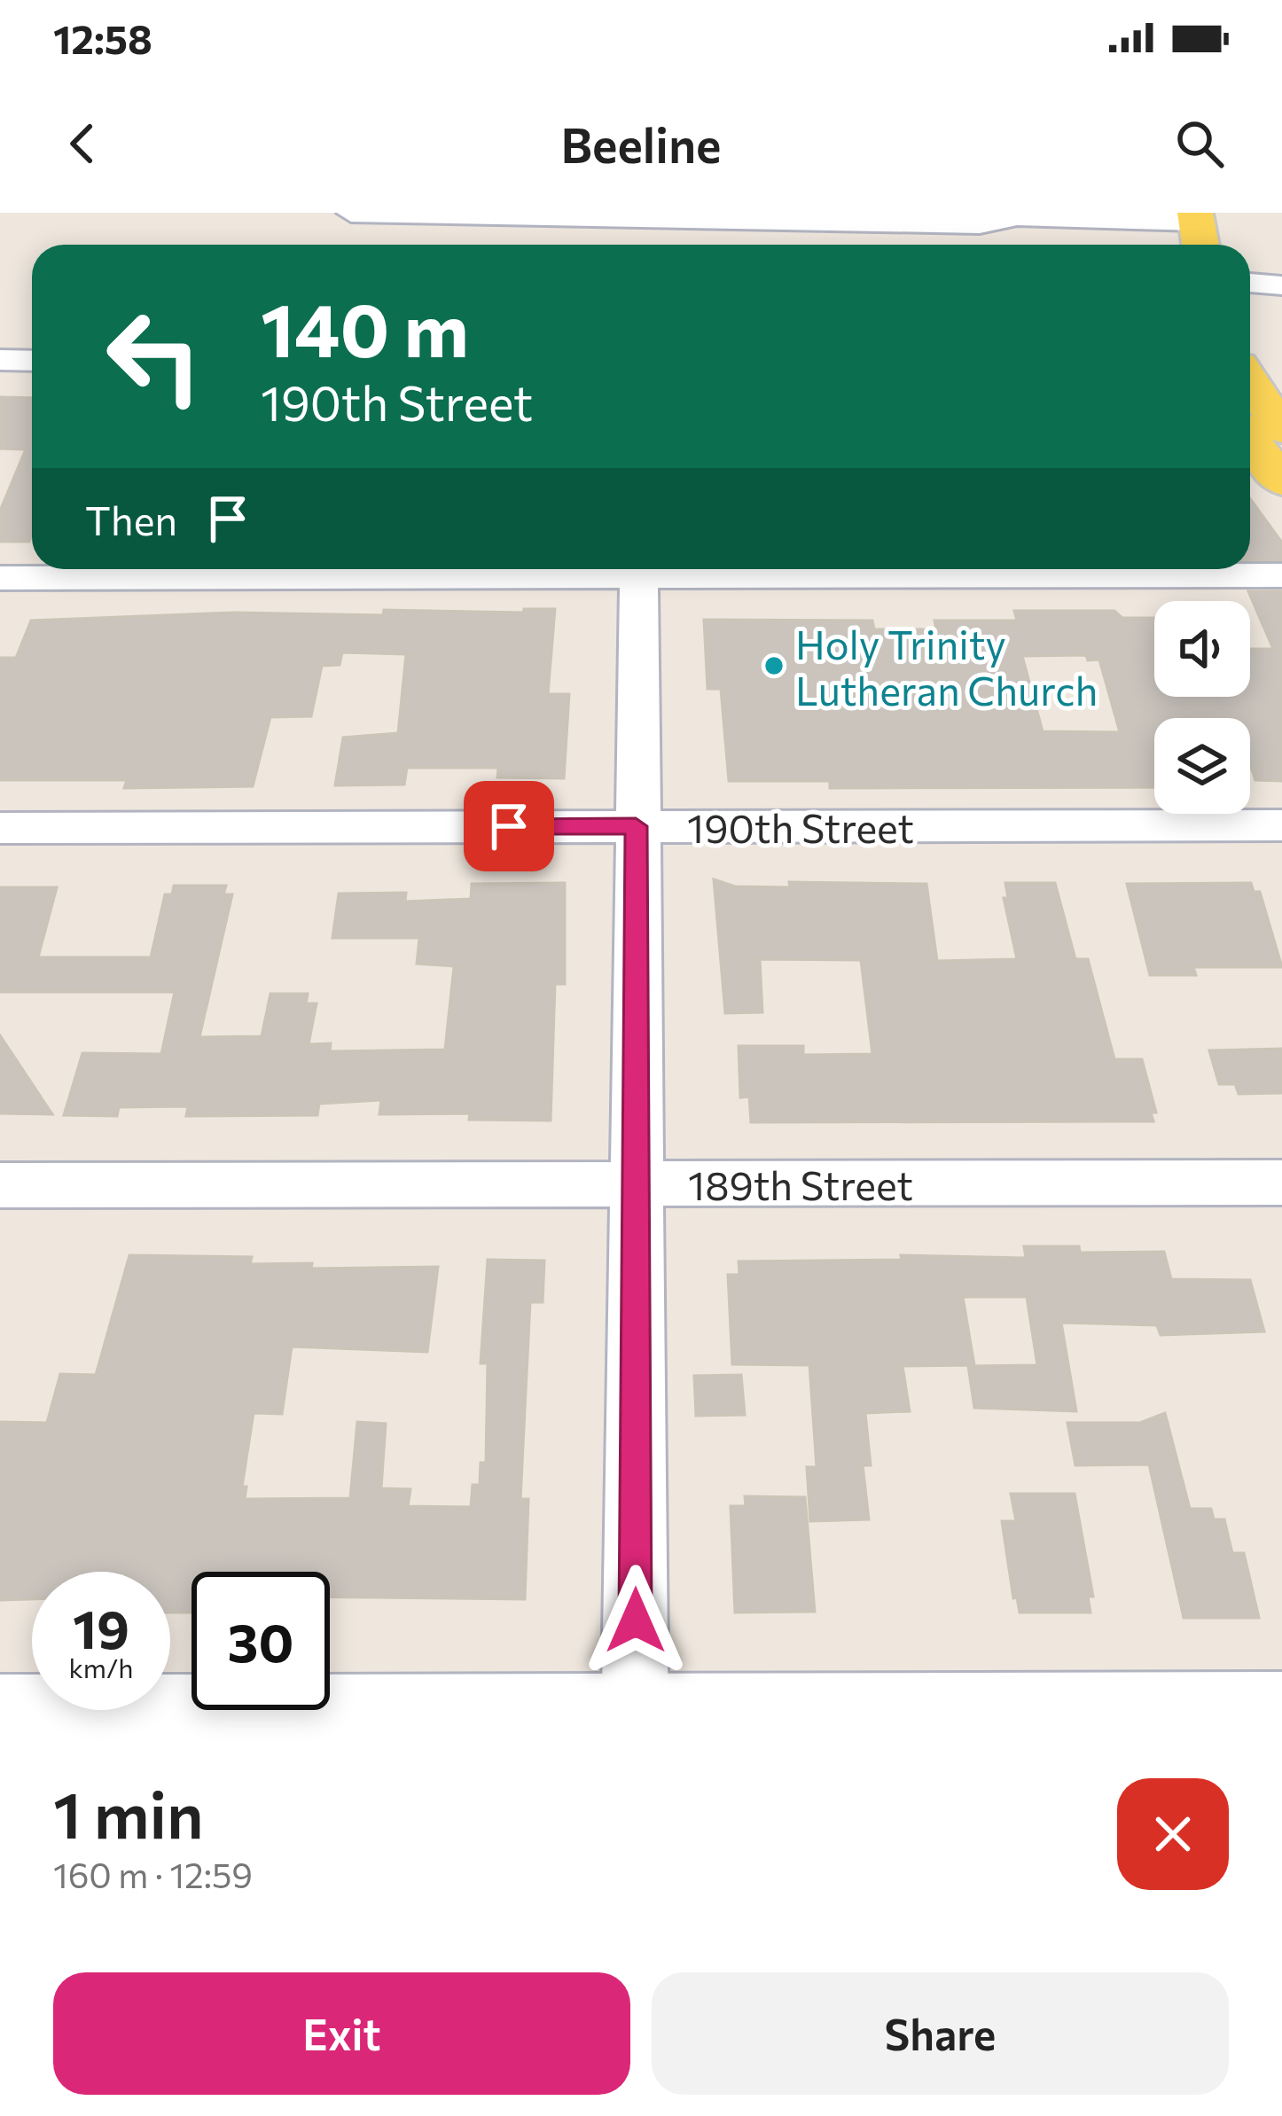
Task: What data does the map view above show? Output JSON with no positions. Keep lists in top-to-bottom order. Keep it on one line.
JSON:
{"streets":{"street":["190th Street","189th Street"]},"places":["Holy Trinity Lutheran Church"],"page":{"status":"12:58","header":"Beeline","turn":["140 m","190th Street"],"then":"Then","speed":"19 km/h","limit":"30","heading":["1 min","160 m · 12:59"],"buttons":["Exit","Share"]}}
